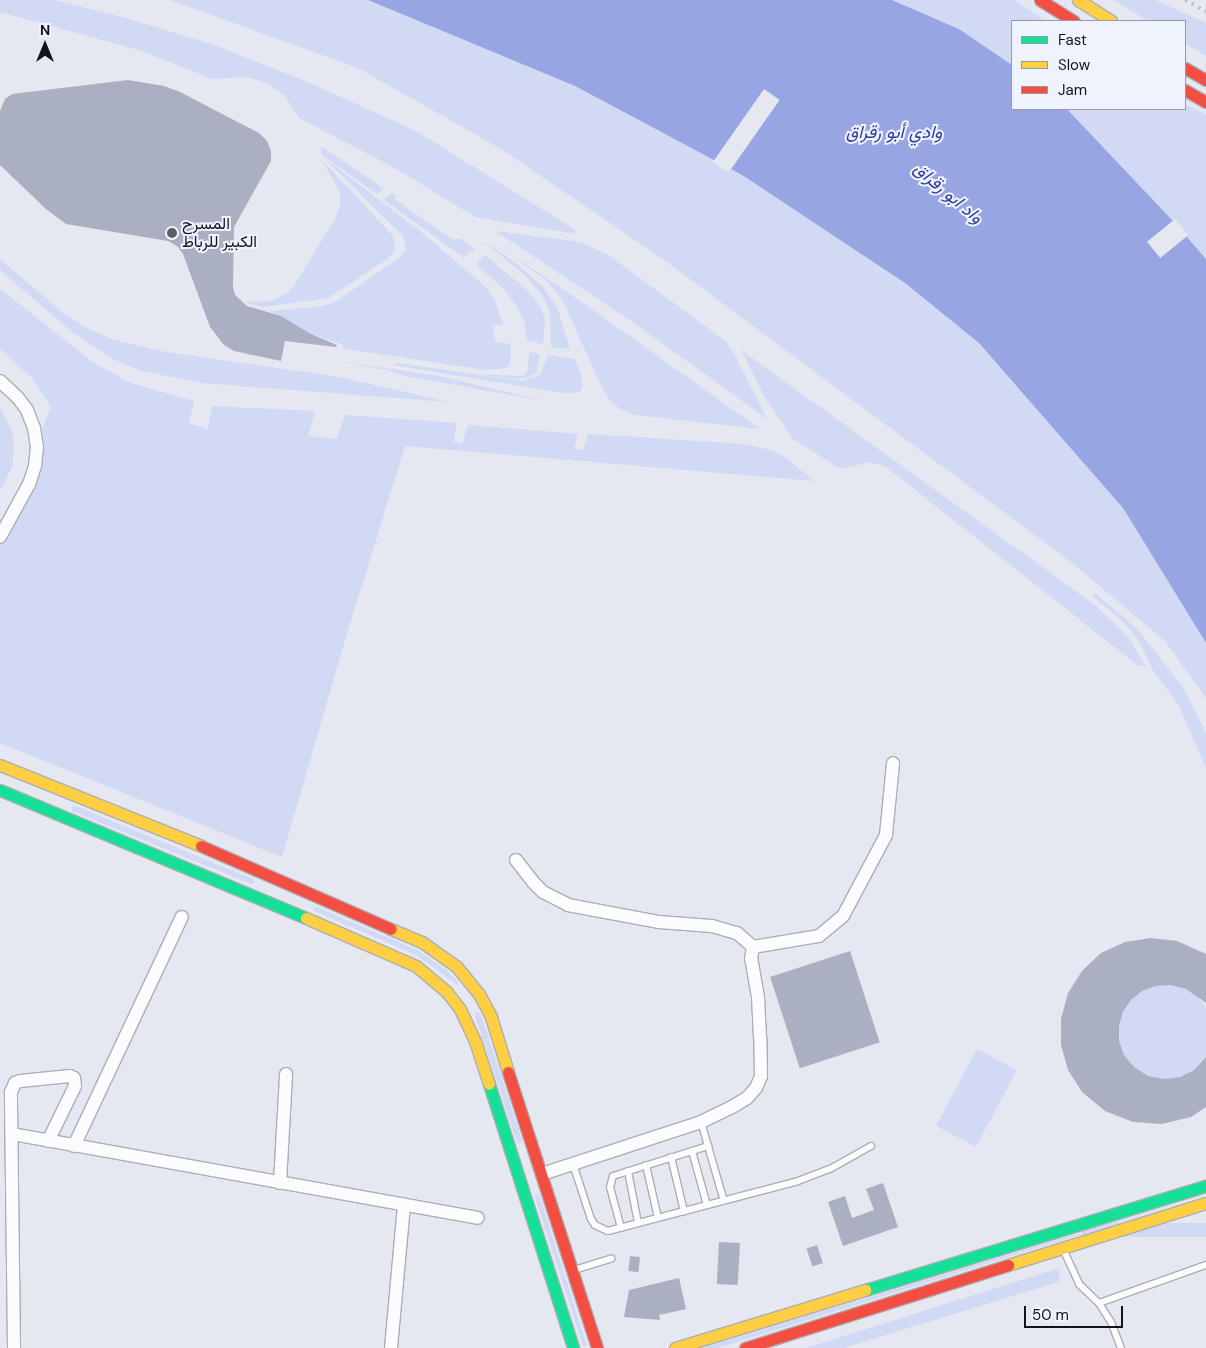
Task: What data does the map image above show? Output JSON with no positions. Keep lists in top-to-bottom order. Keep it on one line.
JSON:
{"water":["وادي أبو رقراق","واد ابو رقراق"],"places":["المسرح الكبير للرباط"],"legend":["Fast","Slow","Jam"],"scale_bar":"50 m","north":"top"}
